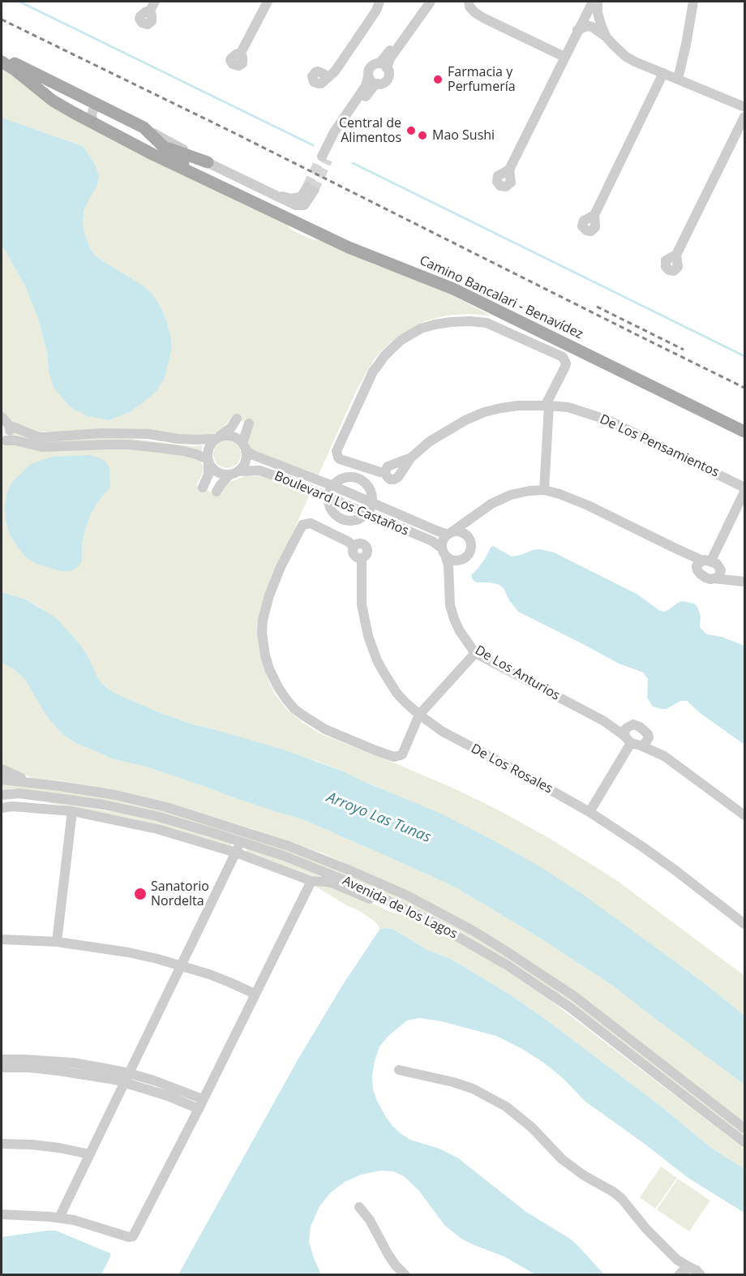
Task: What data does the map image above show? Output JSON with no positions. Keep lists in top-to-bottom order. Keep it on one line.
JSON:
{"streets":{"main road":["Camino Bancalari - Benavídez"],"street":["De Los Pensamientos","Boulevard Los Castaños","De Los Anturios","De Los Rosales","Avenida de los Lagos"]},"crossings":[["Boulevard Los Castaños","De Los Anturios"]],"water":["Arroyo Las Tunas"],"places":["Farmacia y Perfumería","Central de Alimentos","Mao Sushi","Sanatorio Nordelta"]}
